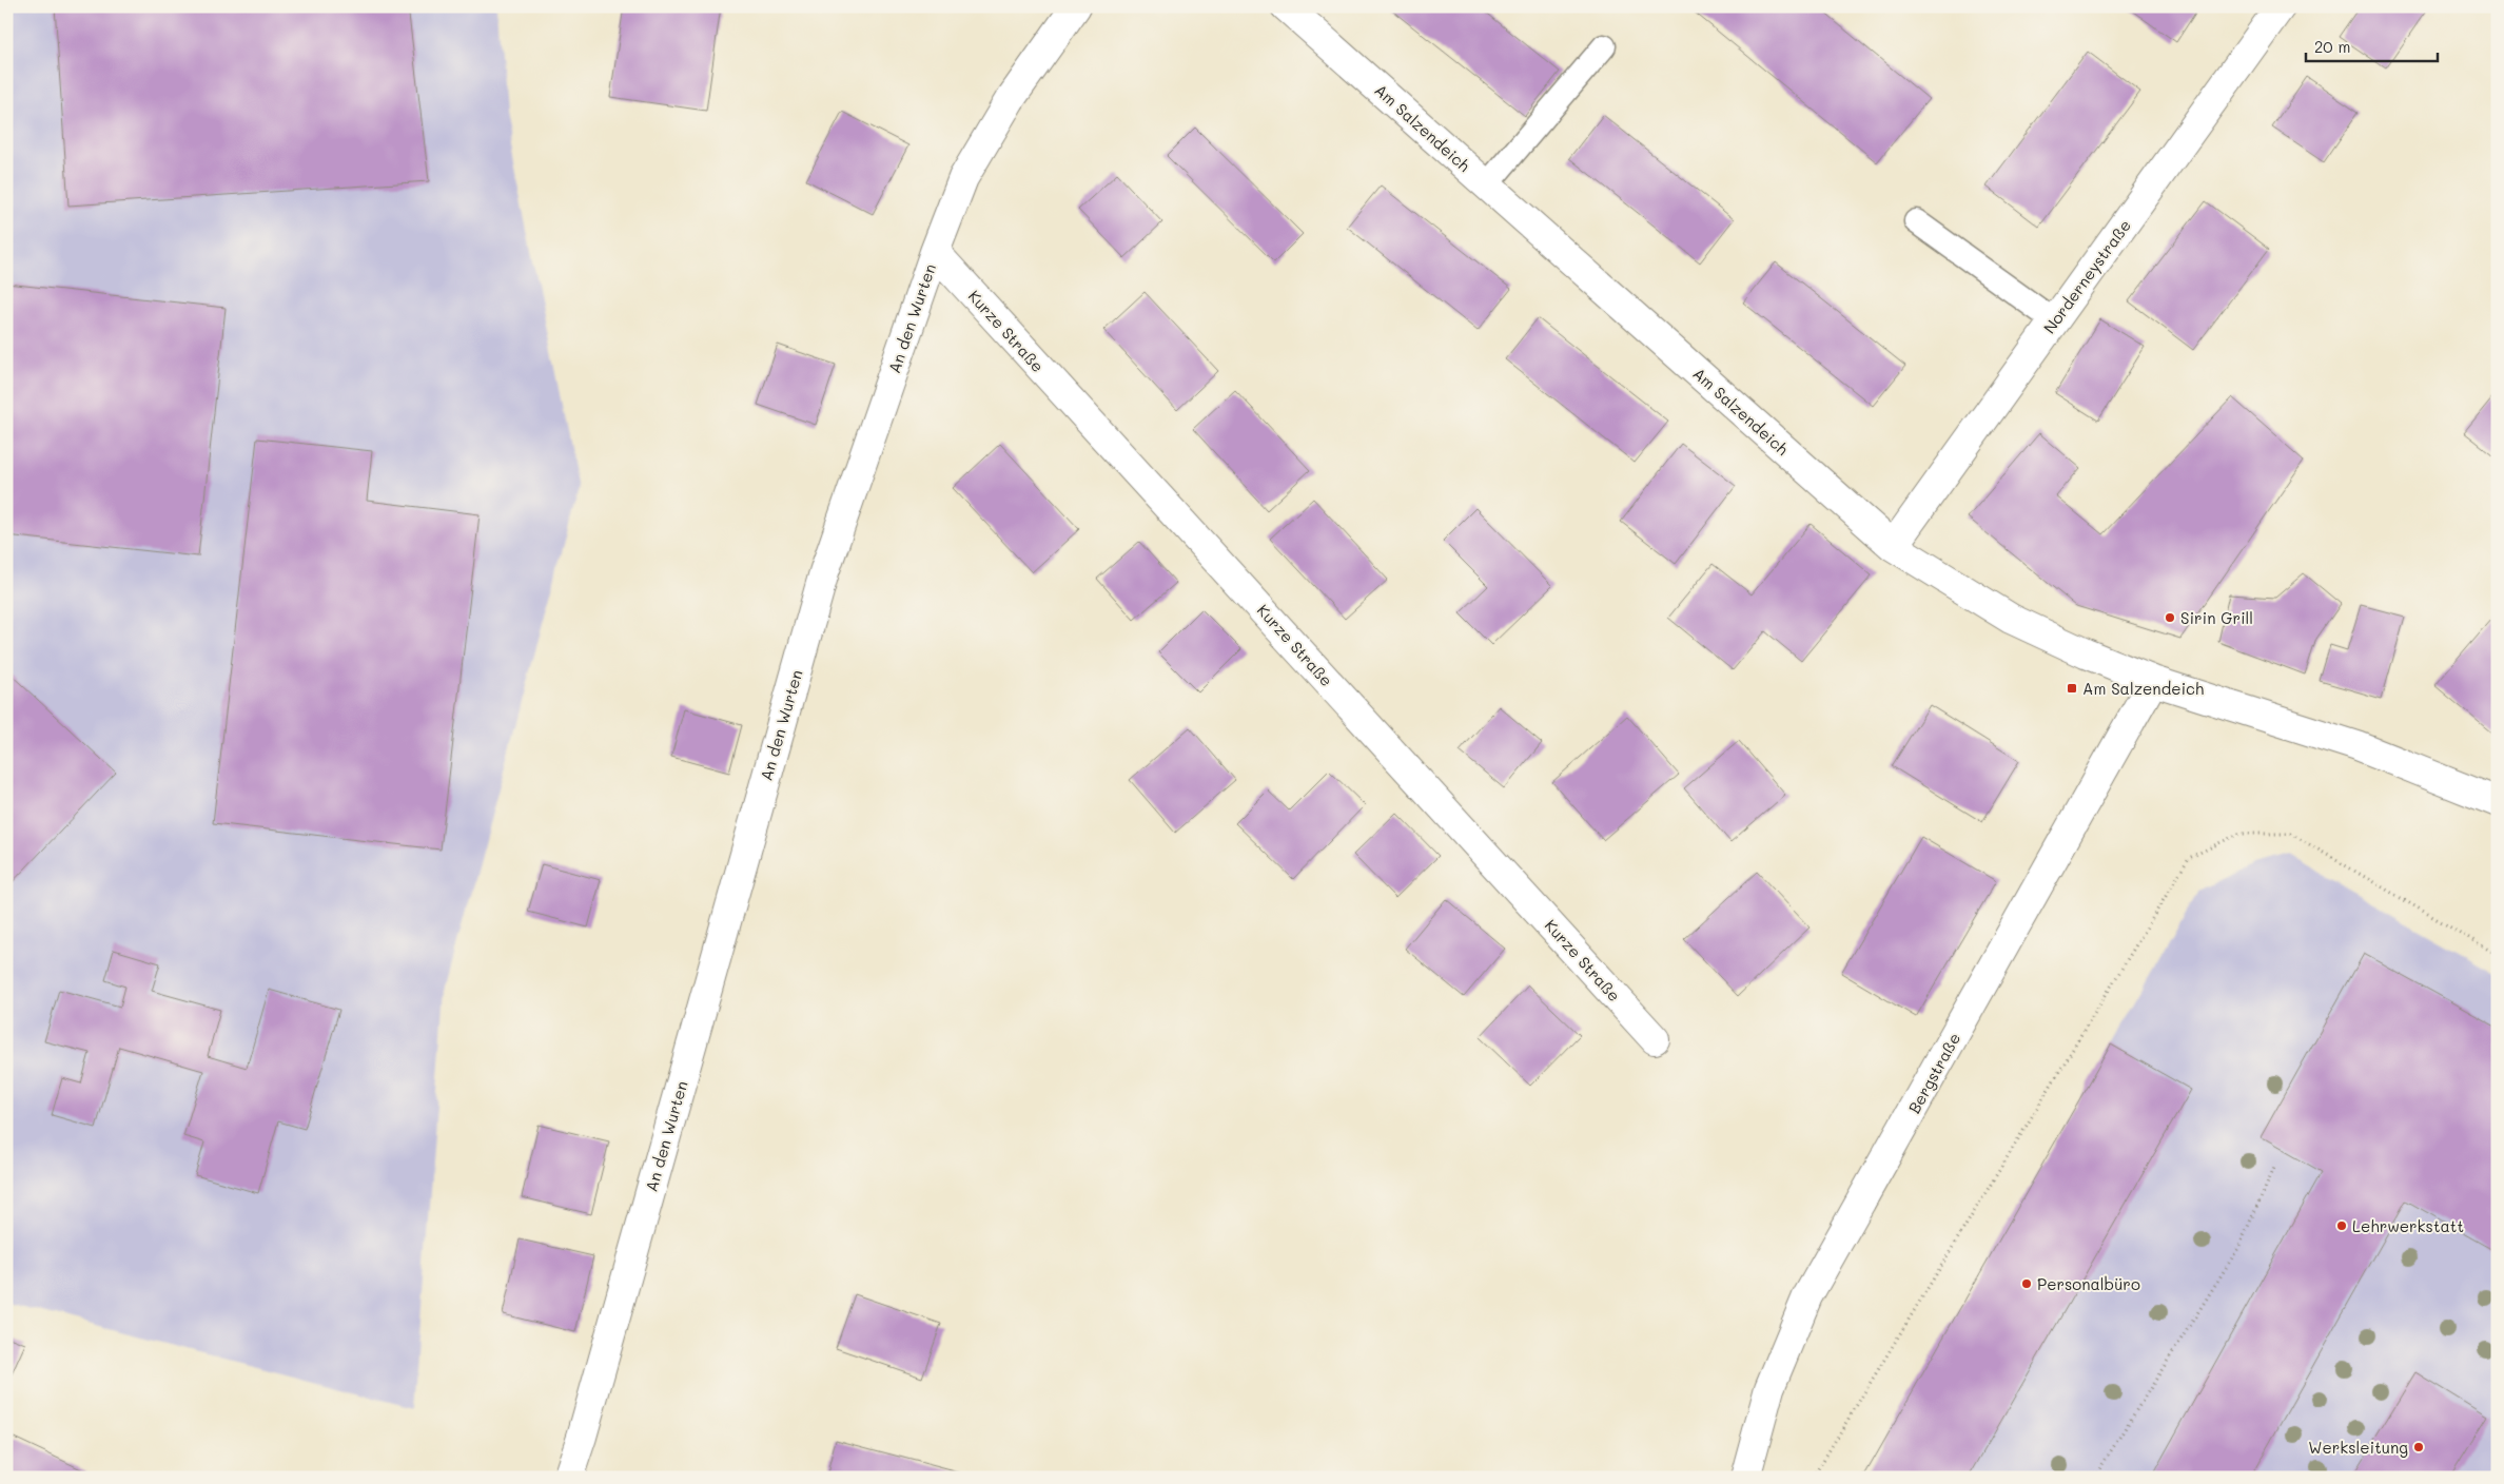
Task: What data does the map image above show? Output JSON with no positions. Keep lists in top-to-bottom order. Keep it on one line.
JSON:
{"streets":{"street":["Am Salzendeich","Norderneystraße","An den Wurten","Kurze Straße","Bergstraße"]},"crossings":[["Am Salzendeich","Norderneystraße"],["Am Salzendeich","Bergstraße"],["An den Wurten","Kurze Straße"]],"places":{"other":["Sirin Grill","Lehrwerkstatt","Personalbüro","Werksleitung"],"transit":["Am Salzendeich"]},"scale_bar":"20 m"}
